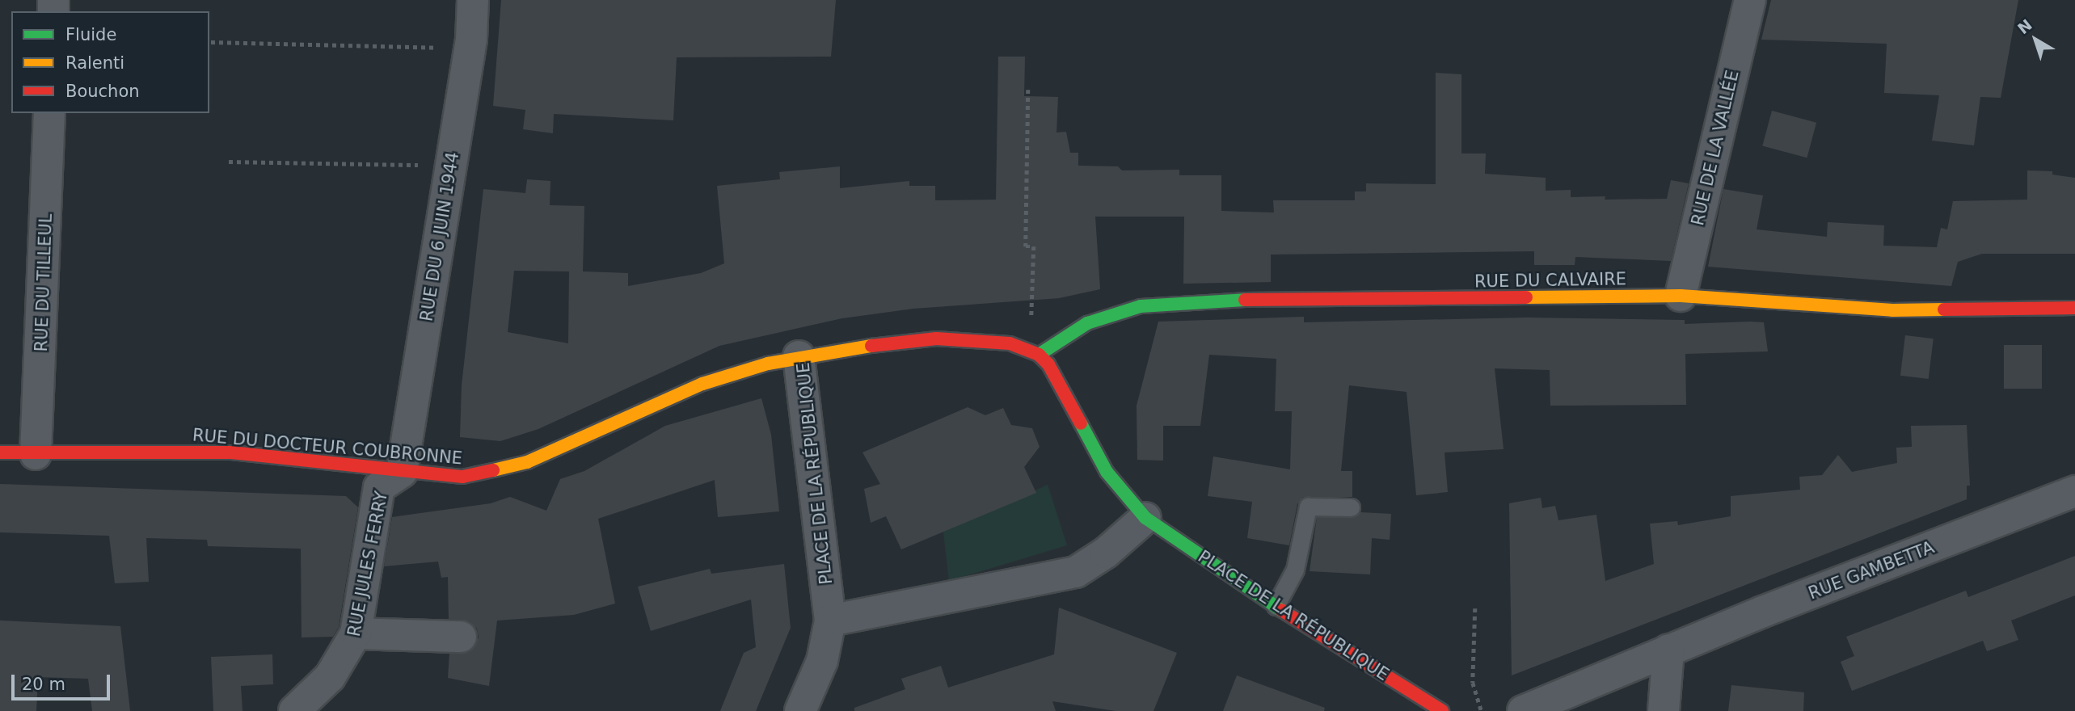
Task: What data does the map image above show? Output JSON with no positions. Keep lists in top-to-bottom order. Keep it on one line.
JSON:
{"streets":{"main road":["RUE DU CALVAIRE","RUE DU DOCTEUR COUBRONNE","PLACE DE LA RÉPUBLIQUE"],"street":["RUE DE LA VALLÉE","RUE DU 6 JUIN 1944","RUE DU TILLEUL","RUE JULES FERRY","RUE GAMBETTA"]},"crossings":[["RUE DE LA VALLÉE","RUE DU CALVAIRE"],["RUE DU 6 JUIN 1944","RUE DU DOCTEUR COUBRONNE"],["RUE DU 6 JUIN 1944","RUE JULES FERRY"],["RUE DU CALVAIRE","PLACE DE LA RÉPUBLIQUE"],["RUE DU TILLEUL","RUE DU DOCTEUR COUBRONNE"],["RUE DU DOCTEUR COUBRONNE","PLACE DE LA RÉPUBLIQUE"],["RUE DU DOCTEUR COUBRONNE","RUE JULES FERRY"]],"legend":["Fluide","Ralenti","Bouchon"],"scale_bar":"20 m","north":"top left"}
